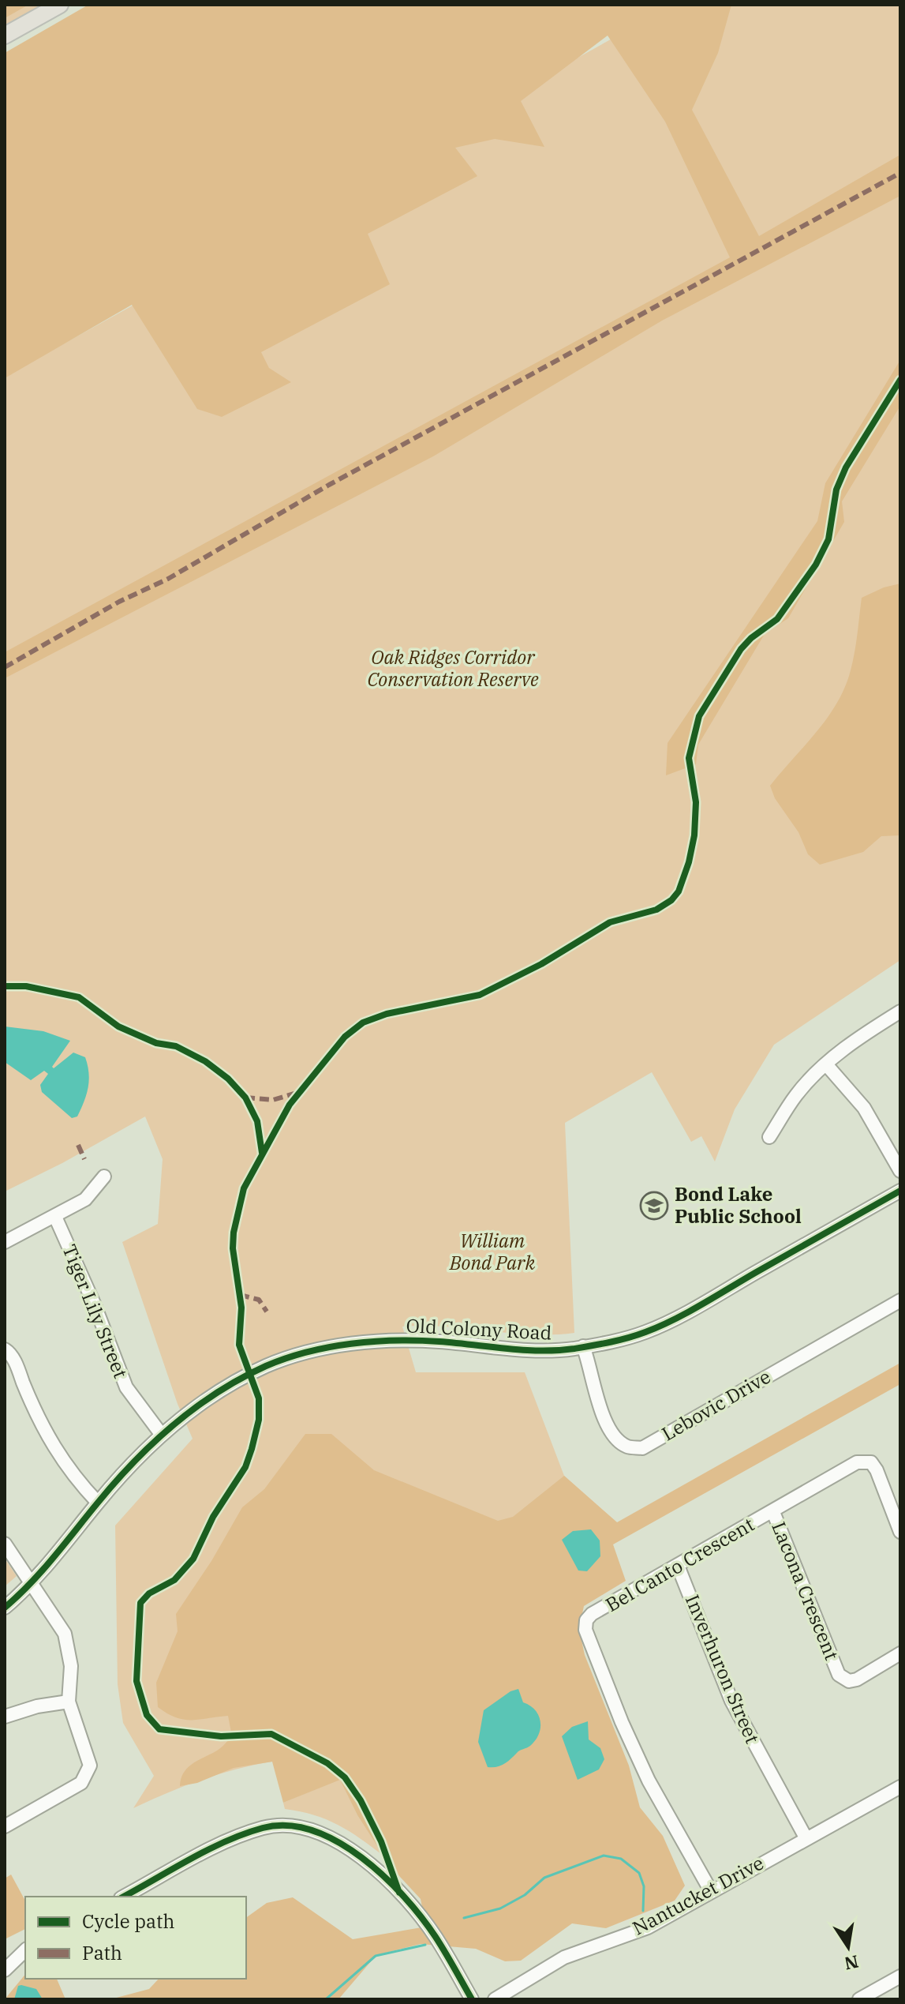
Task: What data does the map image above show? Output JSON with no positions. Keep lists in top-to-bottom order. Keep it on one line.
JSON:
{"streets":{"street":["Tiger Lily Street","Old Colony Road","Lebovic Drive","Bel Canto Crescent","Lacona Crescent","Inverhuron Street","Nantucket Drive"]},"crossings":[["Tiger Lily Street","Old Colony Road"],["Old Colony Road","Lebovic Drive"],["Bel Canto Crescent","Lacona Crescent"],["Bel Canto Crescent","Inverhuron Street"],["Bel Canto Crescent","Nantucket Drive"],["Inverhuron Street","Nantucket Drive"]],"parks":["Oak Ridges Corridor Conservation Reserve","William Bond Park"],"places":{"school or university":["Bond Lake Public School"]},"legend":["Cycle path","Path"],"north":"bottom"}
